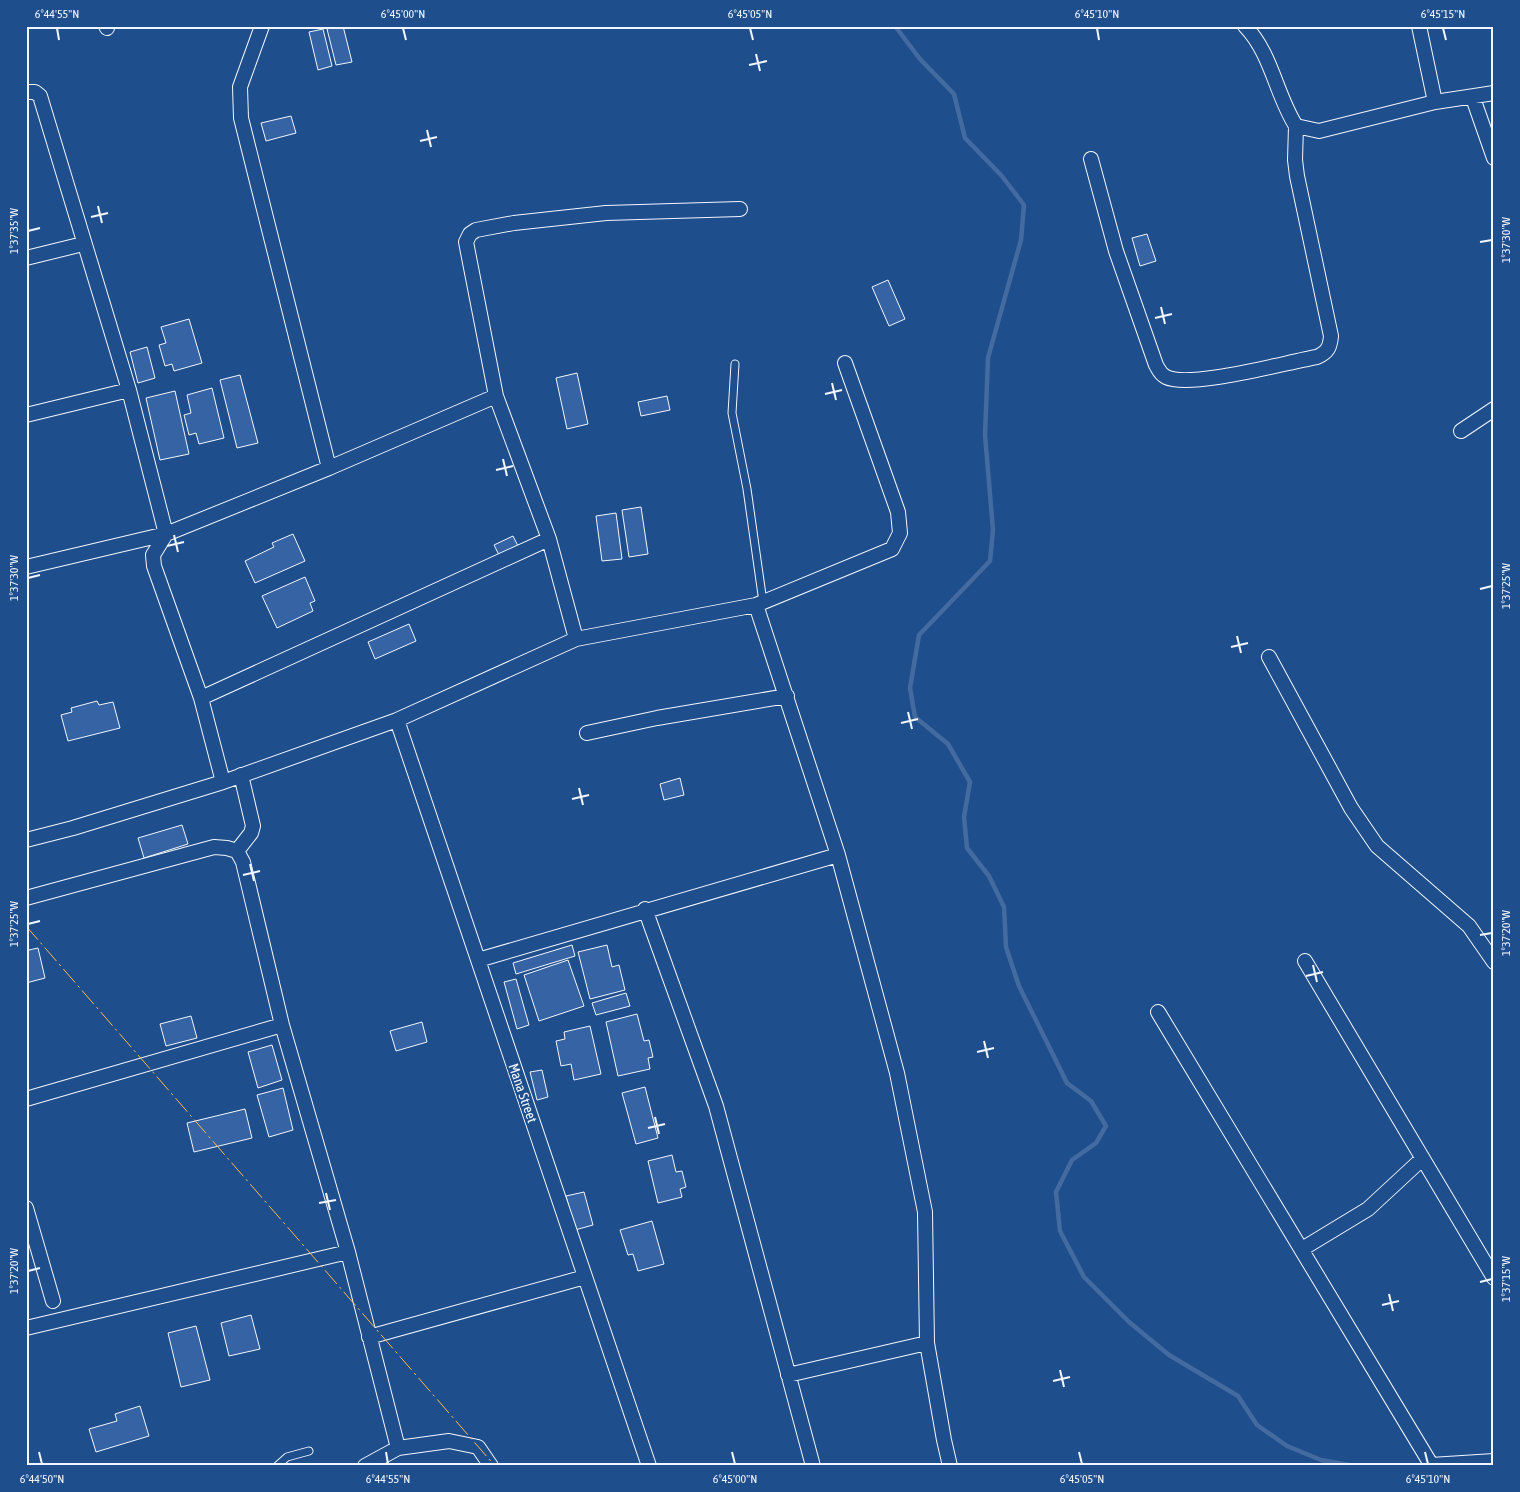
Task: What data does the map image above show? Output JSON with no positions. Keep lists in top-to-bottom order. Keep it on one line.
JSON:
{"streets":{"street":["Mana Street"]},"coordinates":["6°44'55\"N","6°45'00\"N","6°45'05\"N","6°45'10\"N","6°45'15\"N","1°37'35\"W","1°37'30\"W","1°37'25\"W","1°37'20\"W","1°37'15\"W","6°44'50\"N"]}
